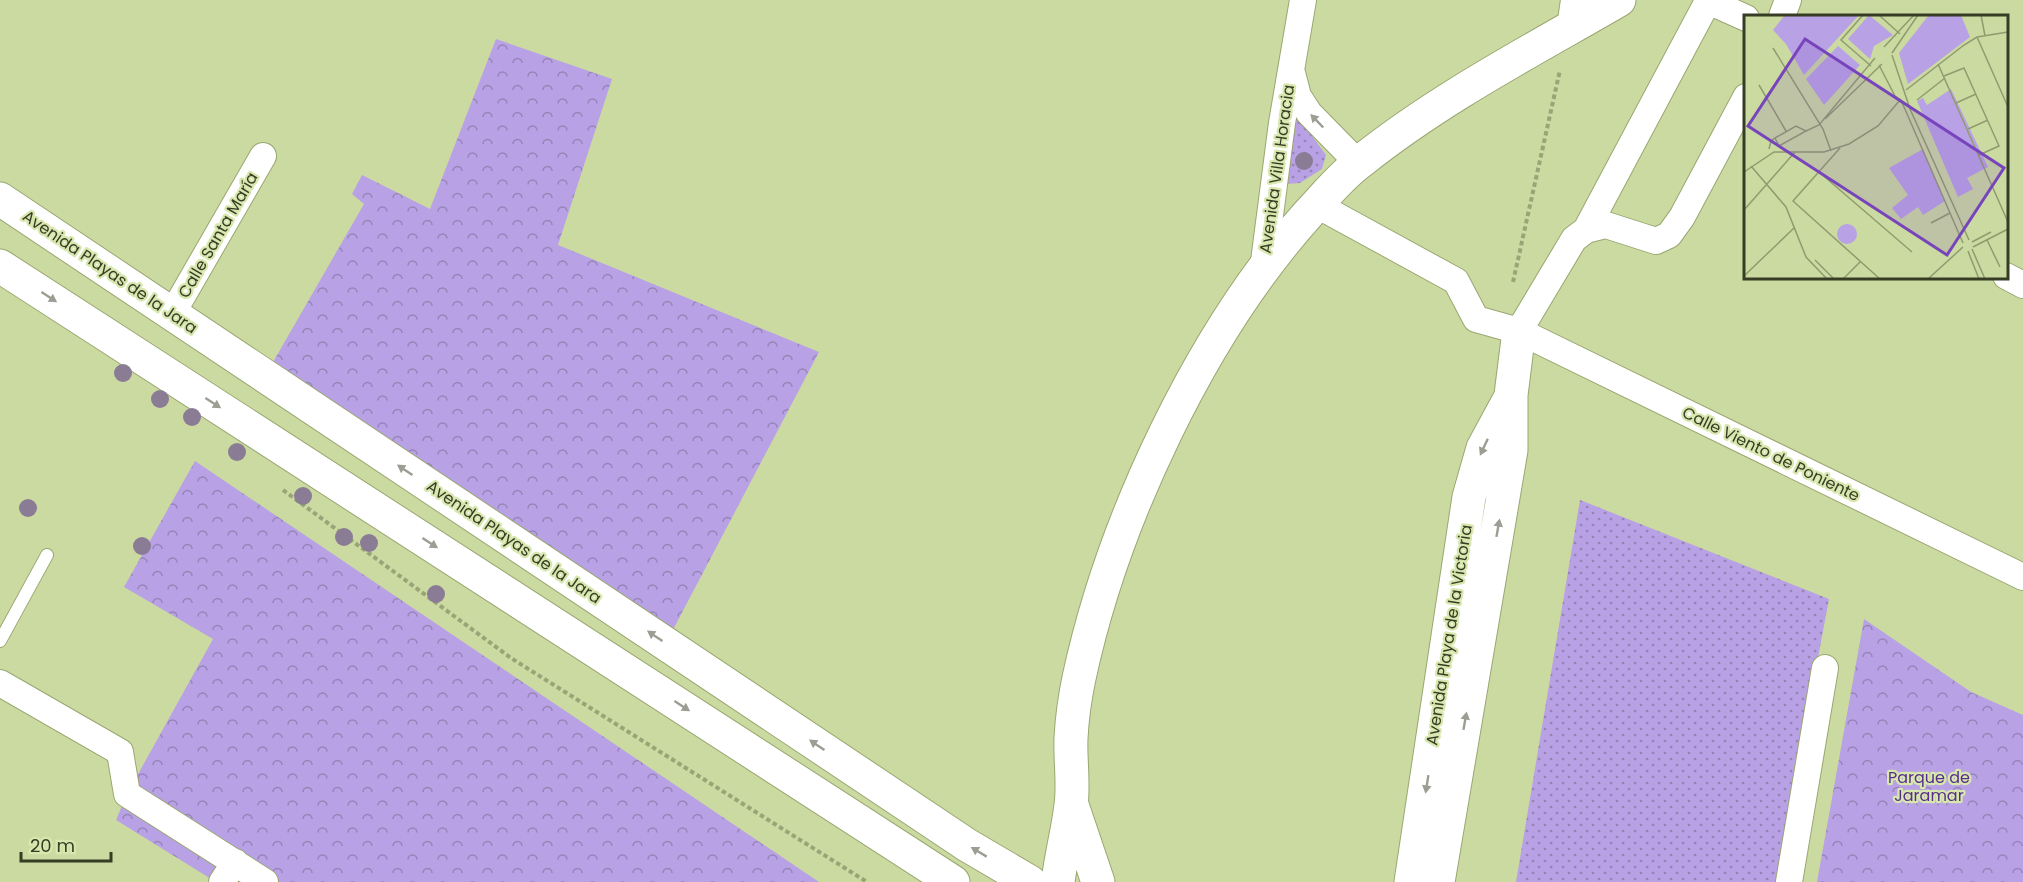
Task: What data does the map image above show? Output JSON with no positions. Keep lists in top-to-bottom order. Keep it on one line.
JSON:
{"streets":{"street":["Avenida Villa Horacia","Calle Santa María","Avenida Playas de la Jara","Calle Viento de Poniente","Avenida Playa de la Victoria"]},"crossings":[["Calle Santa María","Avenida Playas de la Jara"],["Calle Viento de Poniente","Avenida Playa de la Victoria"]],"parks":["Parque de Jaramar"],"scale_bar":"20 m"}
